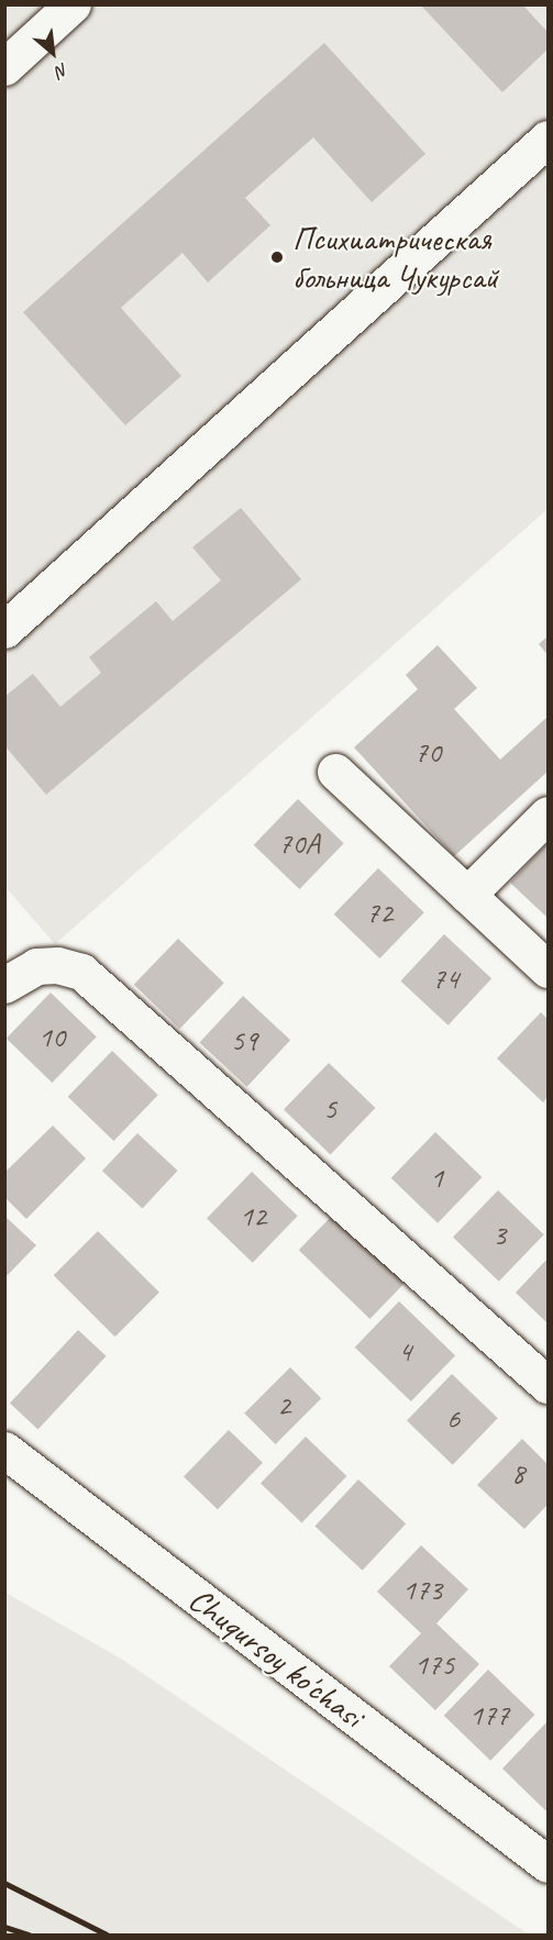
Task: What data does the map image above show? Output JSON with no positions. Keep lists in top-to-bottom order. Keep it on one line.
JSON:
{"streets":{"street":["Chuqursoy ko'chasi"]},"places":["Психиатрическая больница Чукурсай"],"house_numbers":["70","70A","72","74","10","59","5","1","12","3","4","2","6","8","173","175","177"],"north":"bottom right"}
